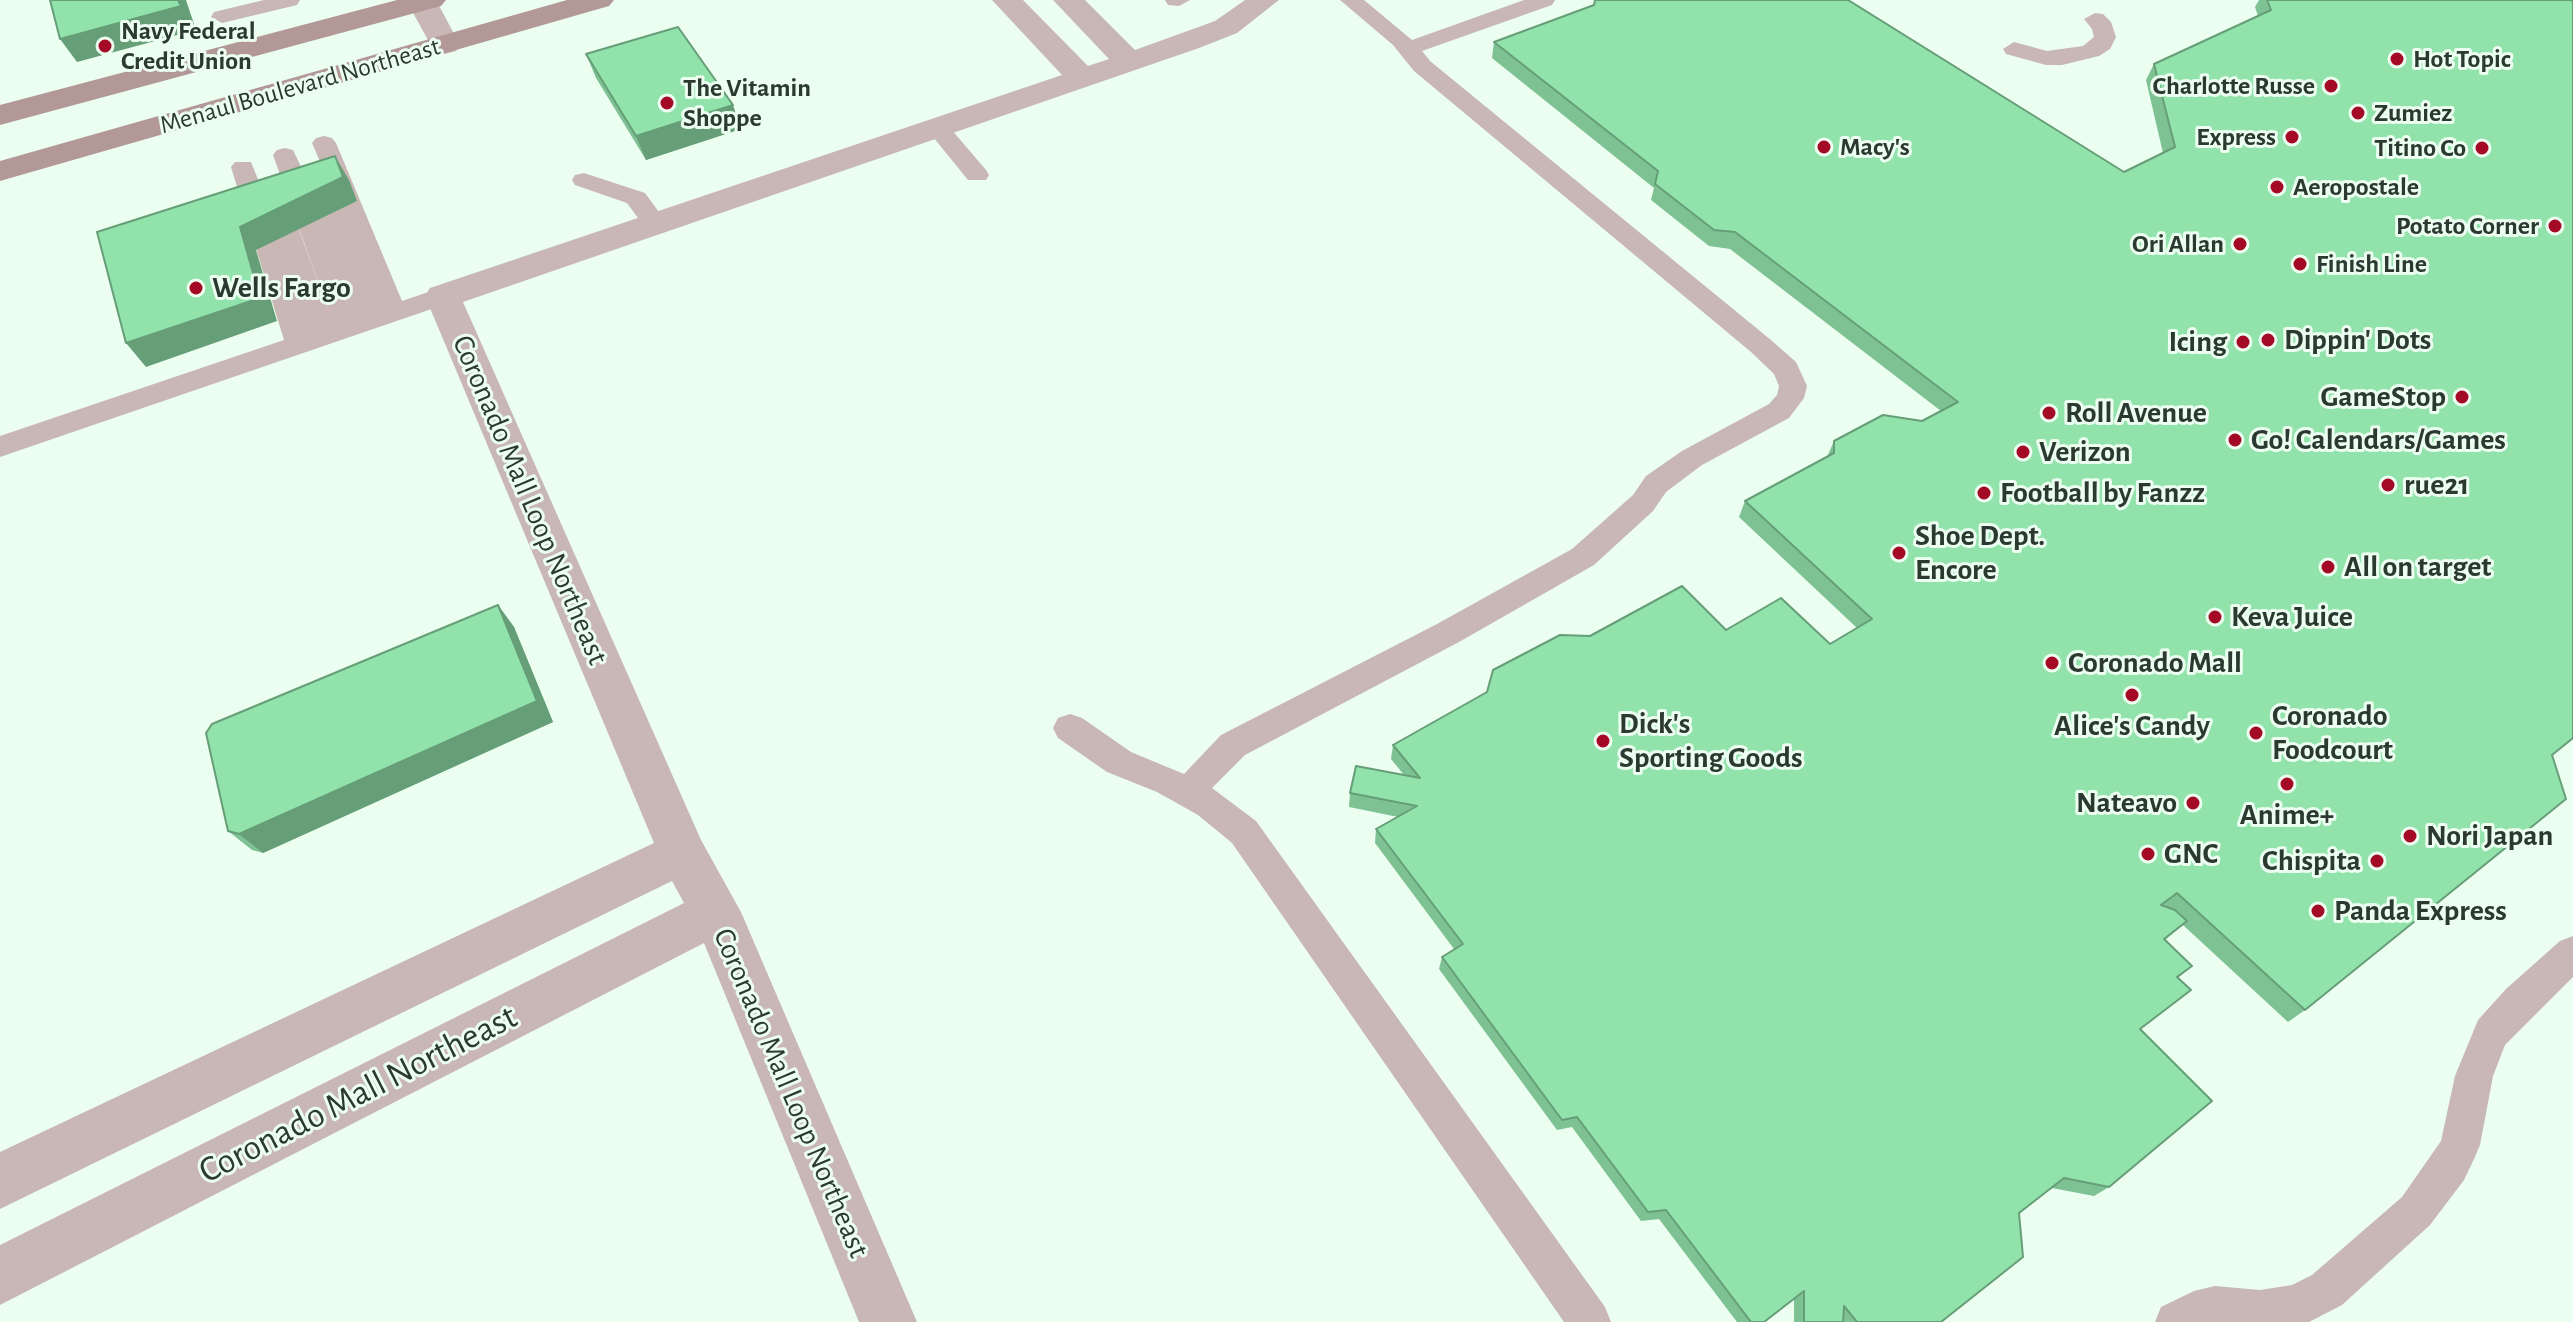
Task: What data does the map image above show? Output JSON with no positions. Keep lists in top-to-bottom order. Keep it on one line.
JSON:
{"streets":{"main road":["Menaul Boulevard Northeast"],"street":["Coronado Mall Loop Northeast","Coronado Mall Northeast"]},"crossings":[["Coronado Mall Loop Northeast","Coronado Mall Northeast"]],"places":["Navy Federal Credit Union","Hot Topic","Charlotte Russe","The Vitamin Shoppe","Zumiez","Express","Macy's","Titino Co","Aeropostale","Potato Corner","Ori Allan","Finish Line","Wells Fargo","Dippin' Dots","Icing","GameStop","Roll Avenue","Go! Calendars/Games","Verizon","rue21","Football by Fanzz","Shoe Dept. Encore","All on target","Keva Juice","Coronado Mall","Alice's Candy","Coronado Foodcourt","Dick's Sporting Goods","Anime+","Nateavo","Nori Japan","GNC","Chispita","Panda Express"]}
